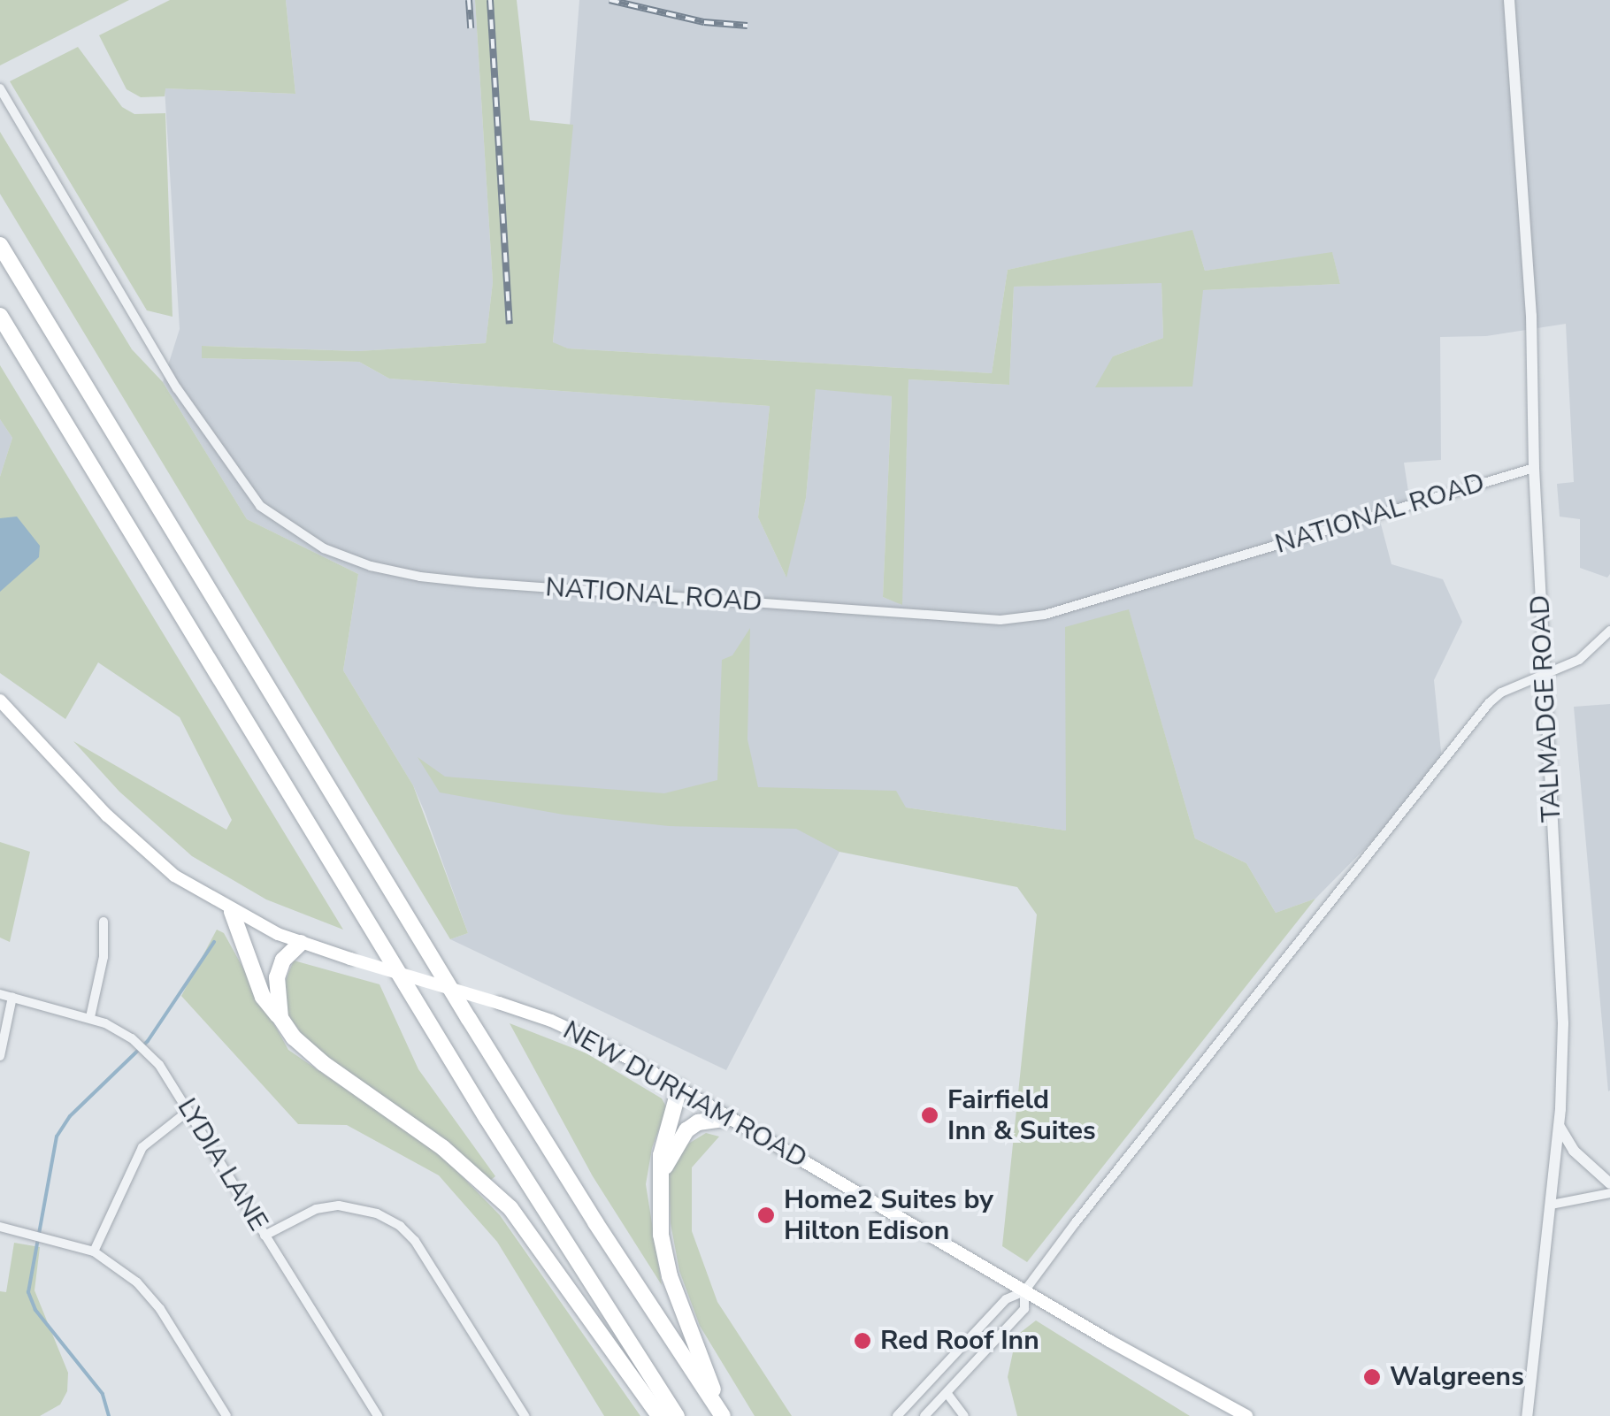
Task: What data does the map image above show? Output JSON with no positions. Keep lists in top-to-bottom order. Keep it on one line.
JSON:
{"streets":{"main road":["NEW DURHAM ROAD"],"street":["NATIONAL ROAD","TALMADGE ROAD","LYDIA LANE"]},"crossings":[["NATIONAL ROAD","TALMADGE ROAD"]],"places":["Fairfield Inn & Suites","Home2 Suites by Hilton Edison","Red Roof Inn","Walgreens"]}
